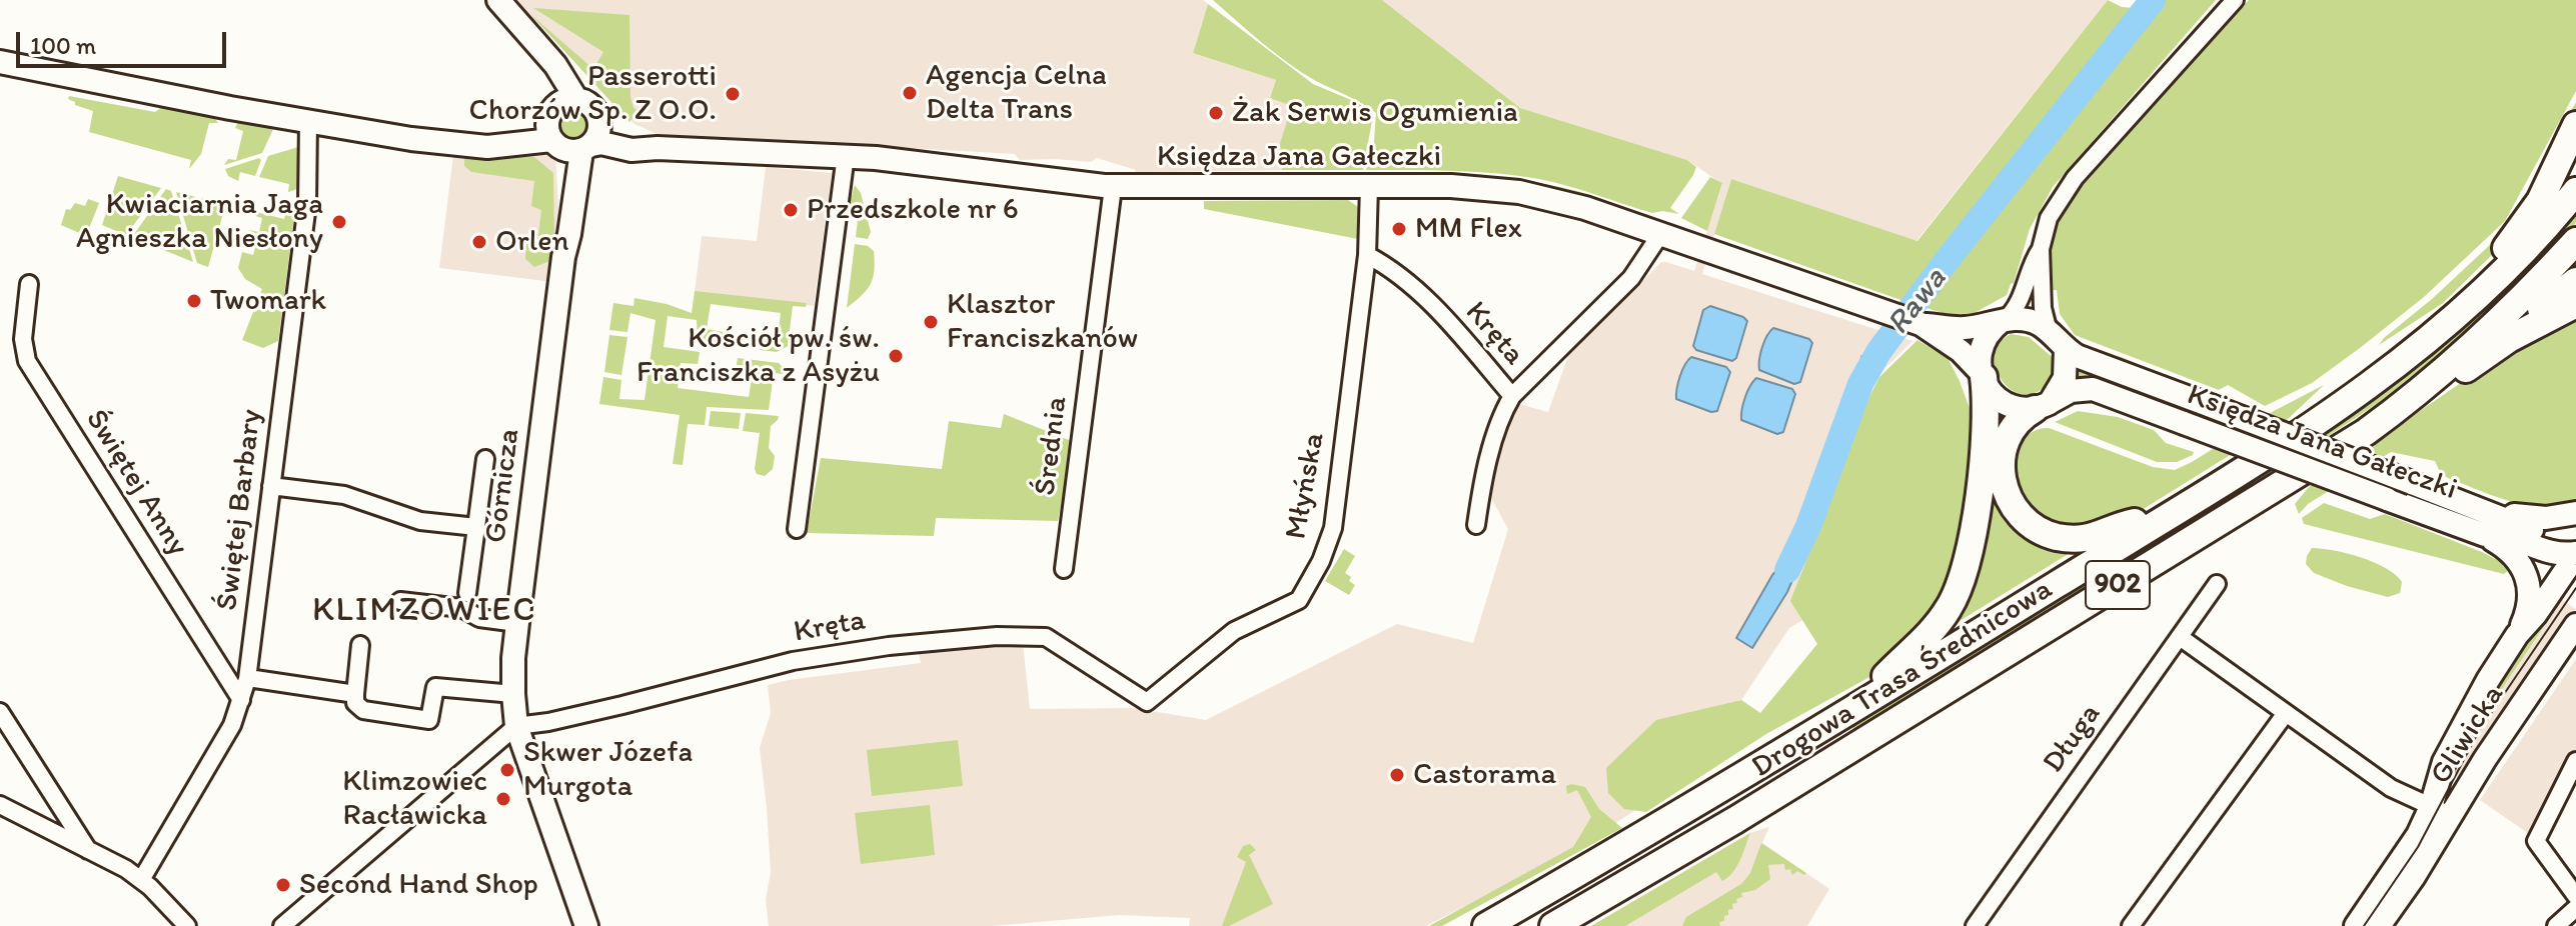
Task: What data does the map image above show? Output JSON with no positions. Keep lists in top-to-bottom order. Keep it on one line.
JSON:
{"streets":{"main road":["902","Drogowa Trasa Średnicowa"],"street":["Księdza Jana Gałeczki","Kręta","Średnia","Świętej Anny","Górnicza","Młyńska","Świętej Barbary","Gliwicka","Długa"]},"crossings":[["Księdza Jana Gałeczki","Średnia"],["Księdza Jana Gałeczki","Górnicza"],["Księdza Jana Gałeczki","Młyńska"],["Księdza Jana Gałeczki","Świętej Barbary"],["Księdza Jana Gałeczki","Gliwicka"],["Kręta","Górnicza"],["Kręta","Młyńska"],["Świętej Anny","Świętej Barbary"],["902","Drogowa Trasa Średnicowa"]],"districts":["KLIMZOWIEC"],"water":["Rawa"],"places":["Agencja Celna Delta Trans","Passerotti Chorzów Sp. Z O.O.","Żak Serwis Ogumienia","Przedszkole nr 6","Kwiaciarnia Jaga Agnieszka Niesłony","MM Flex","Orlen","Twomark","Klasztor Franciszkanów","Kościół pw. św. Franciszka z Asyżu","Skwer Józefa Murgota","Castorama","Klimzowiec Racławicka","Second Hand Shop"],"scale_bar":"100 m"}
